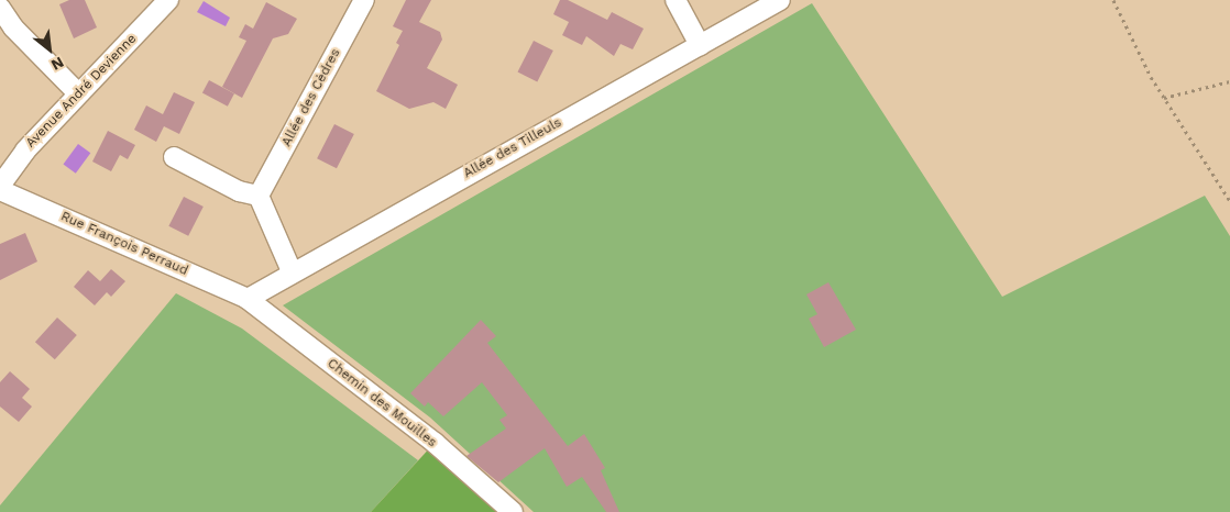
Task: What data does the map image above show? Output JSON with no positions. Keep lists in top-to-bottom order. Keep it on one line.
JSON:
{"streets":{"street":["Avenue André Devienne","Allée des Cèdres","Allée des Tilleuls","Rue François Perraud","Chemin des Mouilles"]},"crossings":[["Allée des Tilleuls","Rue François Perraud"],["Allée des Tilleuls","Chemin des Mouilles"],["Rue François Perraud","Chemin des Mouilles"]],"north":"bottom right"}
